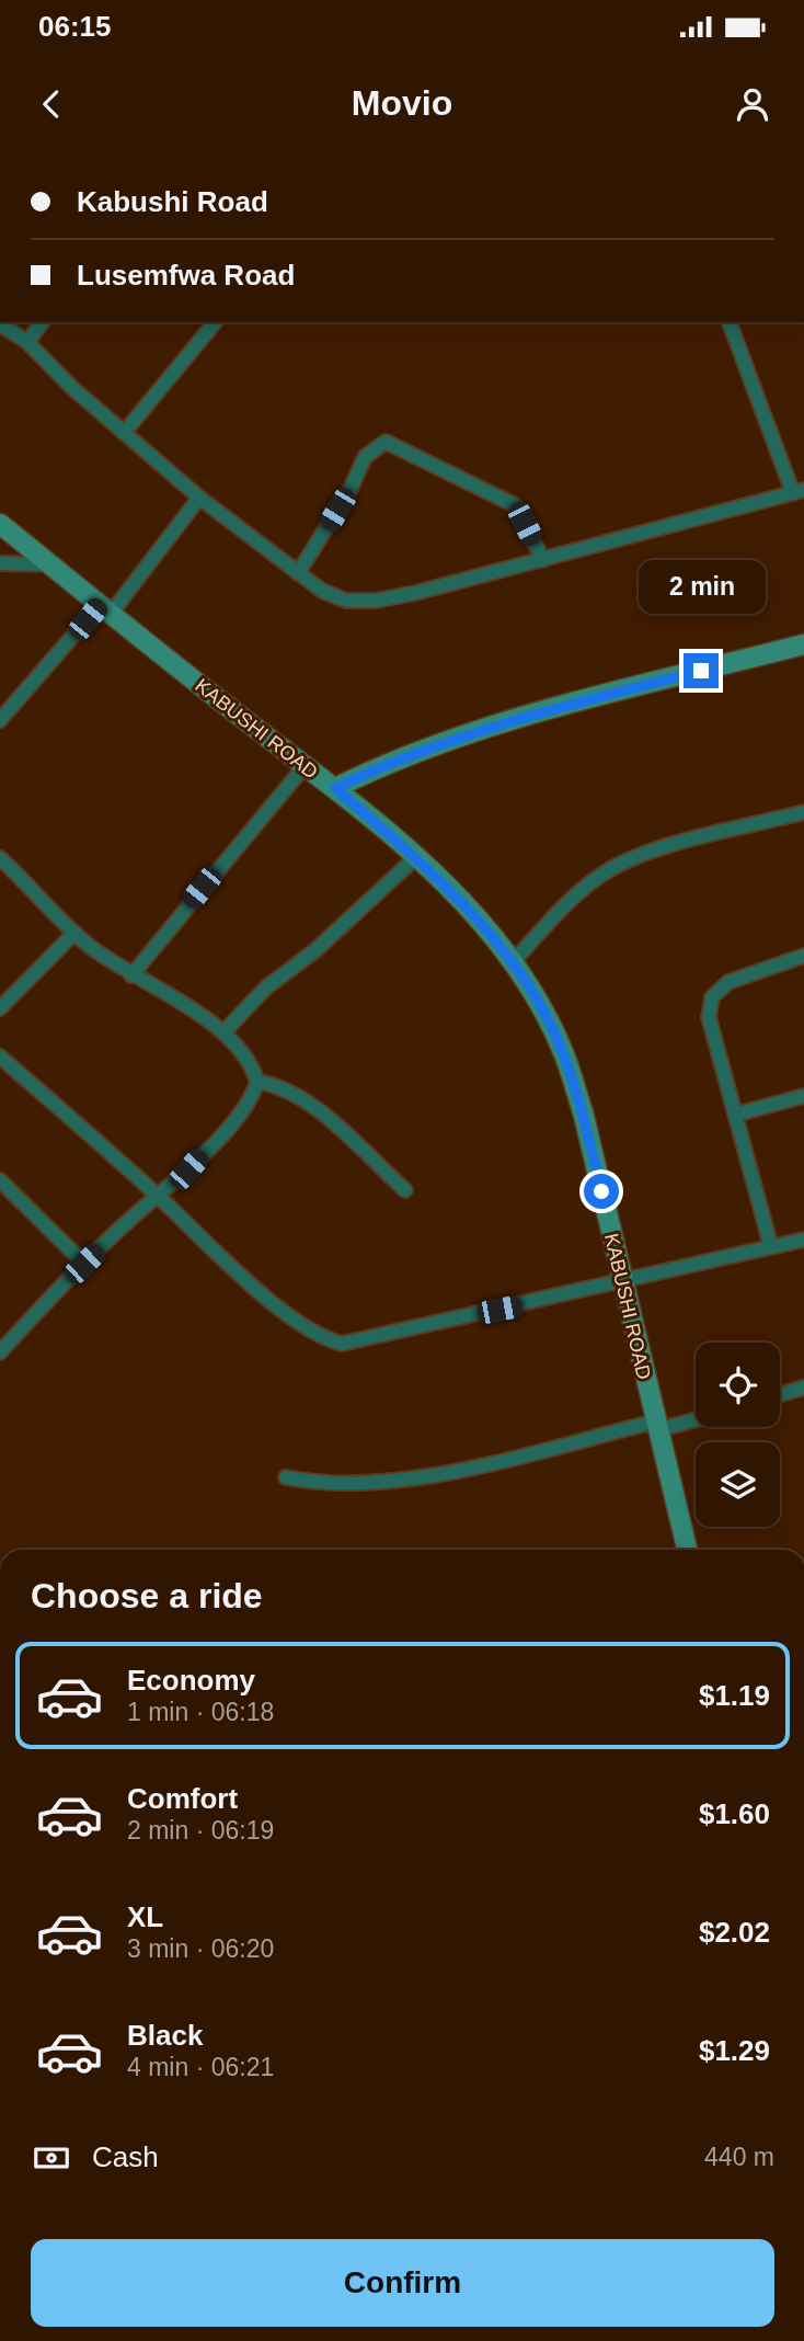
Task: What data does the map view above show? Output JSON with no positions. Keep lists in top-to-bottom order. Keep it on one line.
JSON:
{"streets":{"main road":["KABUSHI ROAD"]},"page":{"status":"06:15","header":"Movio","banner":["Kabushi Road","Lusemfwa Road"],"bubble":"2 min","heading":"Choose a ride","list":[{"name":"Economy","note":"1 min · 06:18","value":"$1.19"},{"name":"Comfort","note":"2 min · 06:19","value":"$1.60"},{"name":"XL","note":"3 min · 06:20","value":"$2.02"},{"name":"Black","note":"4 min · 06:21","value":"$1.29"}],"pay":["Cash","440 m"],"buttons":"Confirm"}}
